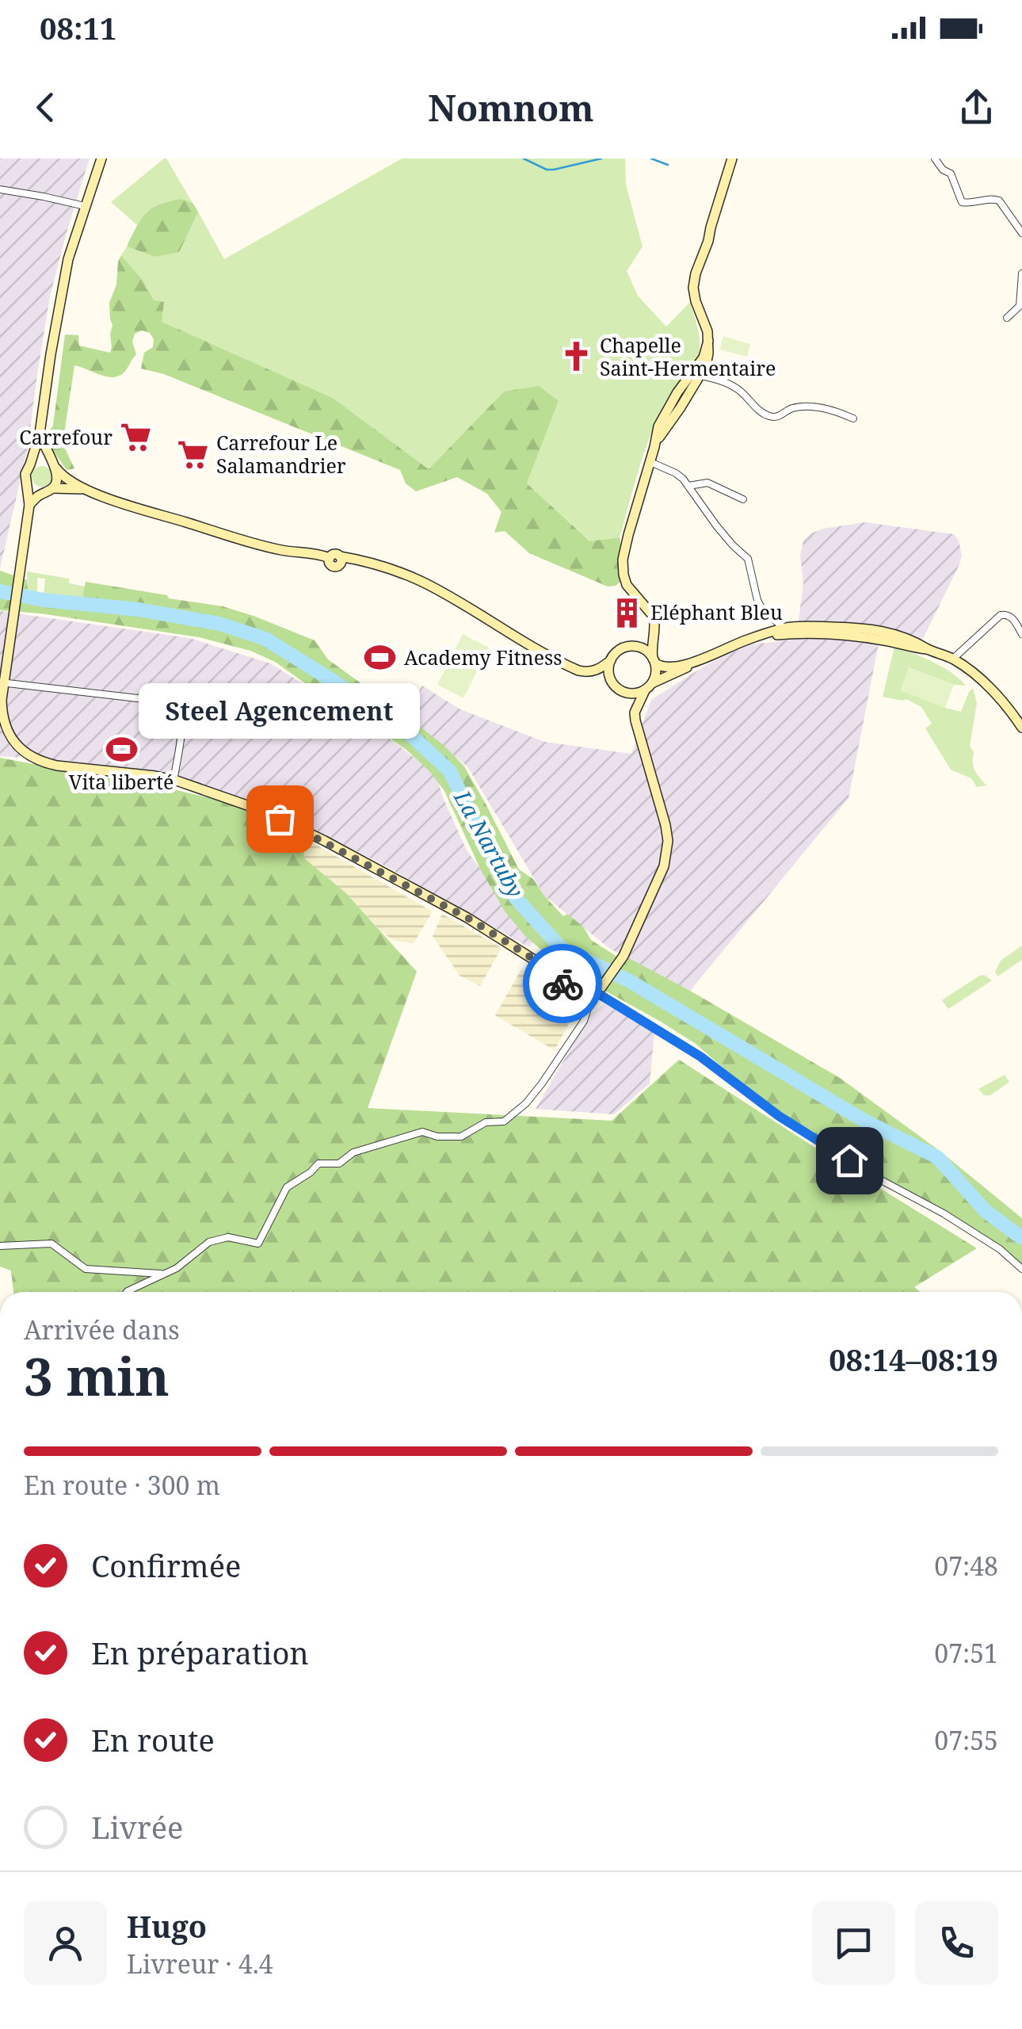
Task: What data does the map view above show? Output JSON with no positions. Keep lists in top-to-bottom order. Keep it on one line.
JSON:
{"water":["La Nartuby"],"places":{"church":["Chapelle Saint-Hermentaire"],"supermarket":["Carrefour","Carrefour Le Salamandrier"],"building":["Eléphant Bleu"],"sports":["Academy Fitness","Vita liberté"],"other":["Steel Agencement"]},"page":{"status":"08:11","header":"Nomnom","bubble":"Steel Agencement","heading":["3 min","Arrivée dans","08:14–08:19"],"panel":["Hugo","Livreur · 4.4"],"bar":"En route · 300 m","list":[["Confirmée","07:48"],["En préparation","07:51"],["En route","07:55"],"Livrée"]}}
